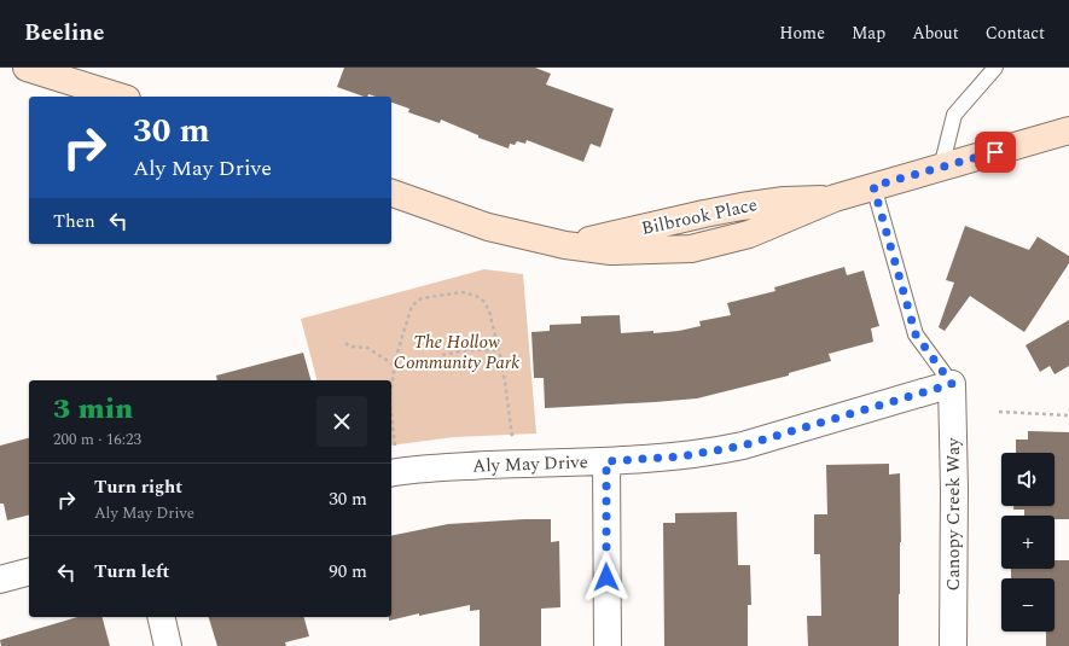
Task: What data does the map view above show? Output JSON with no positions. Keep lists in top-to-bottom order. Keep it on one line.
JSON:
{"streets":{"street":["Bilbrook Place","Aly May Drive","Canopy Creek Way"]},"crossings":[["Aly May Drive","Canopy Creek Way"]],"parks":["The Hollow Community Park"],"page":{"header":"Beeline","nav":["Home","Map","About","Contact"],"turn":["30 m","Aly May Drive"],"then":"Then","heading":["3 min","200 m · 16:23"],"map_buttons":["+","−"],"list":[{"name":"Turn right","note":"Aly May Drive","value":"30 m"},{"name":"Turn left","value":"90 m"}]}}
